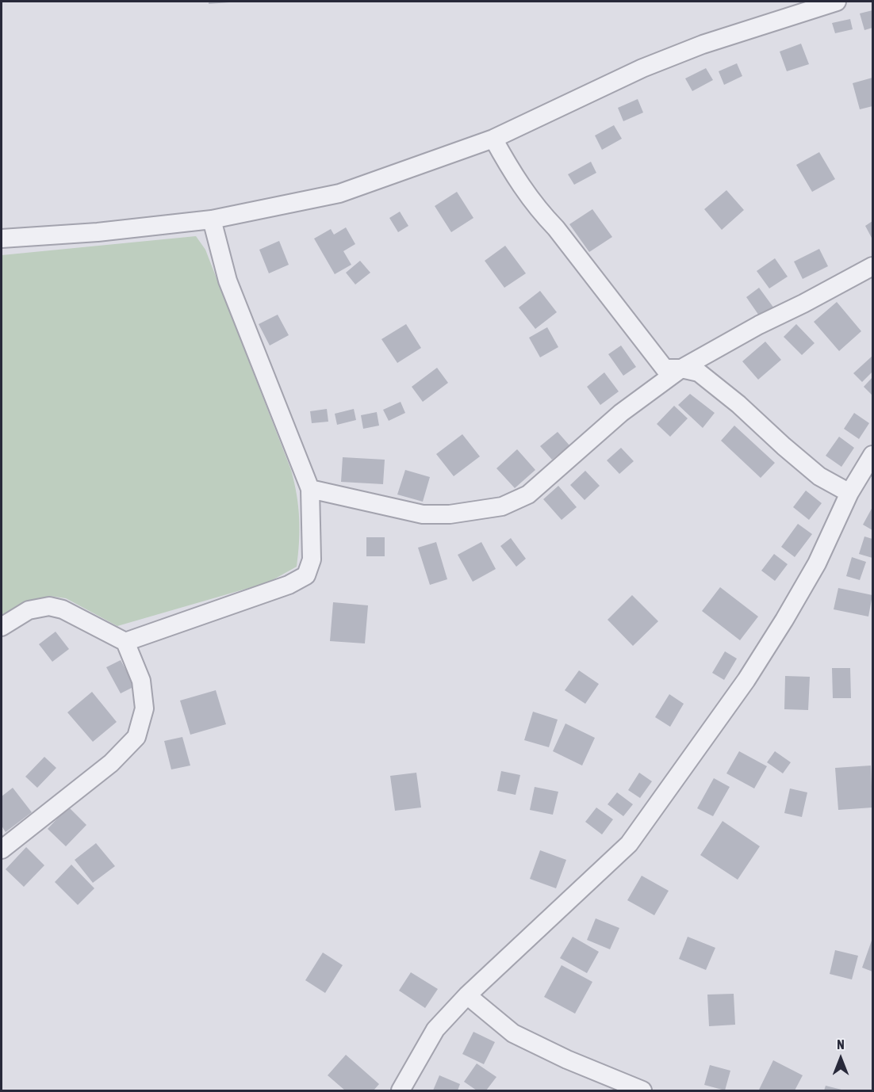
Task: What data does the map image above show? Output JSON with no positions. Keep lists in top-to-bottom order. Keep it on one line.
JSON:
{"north":"top"}
